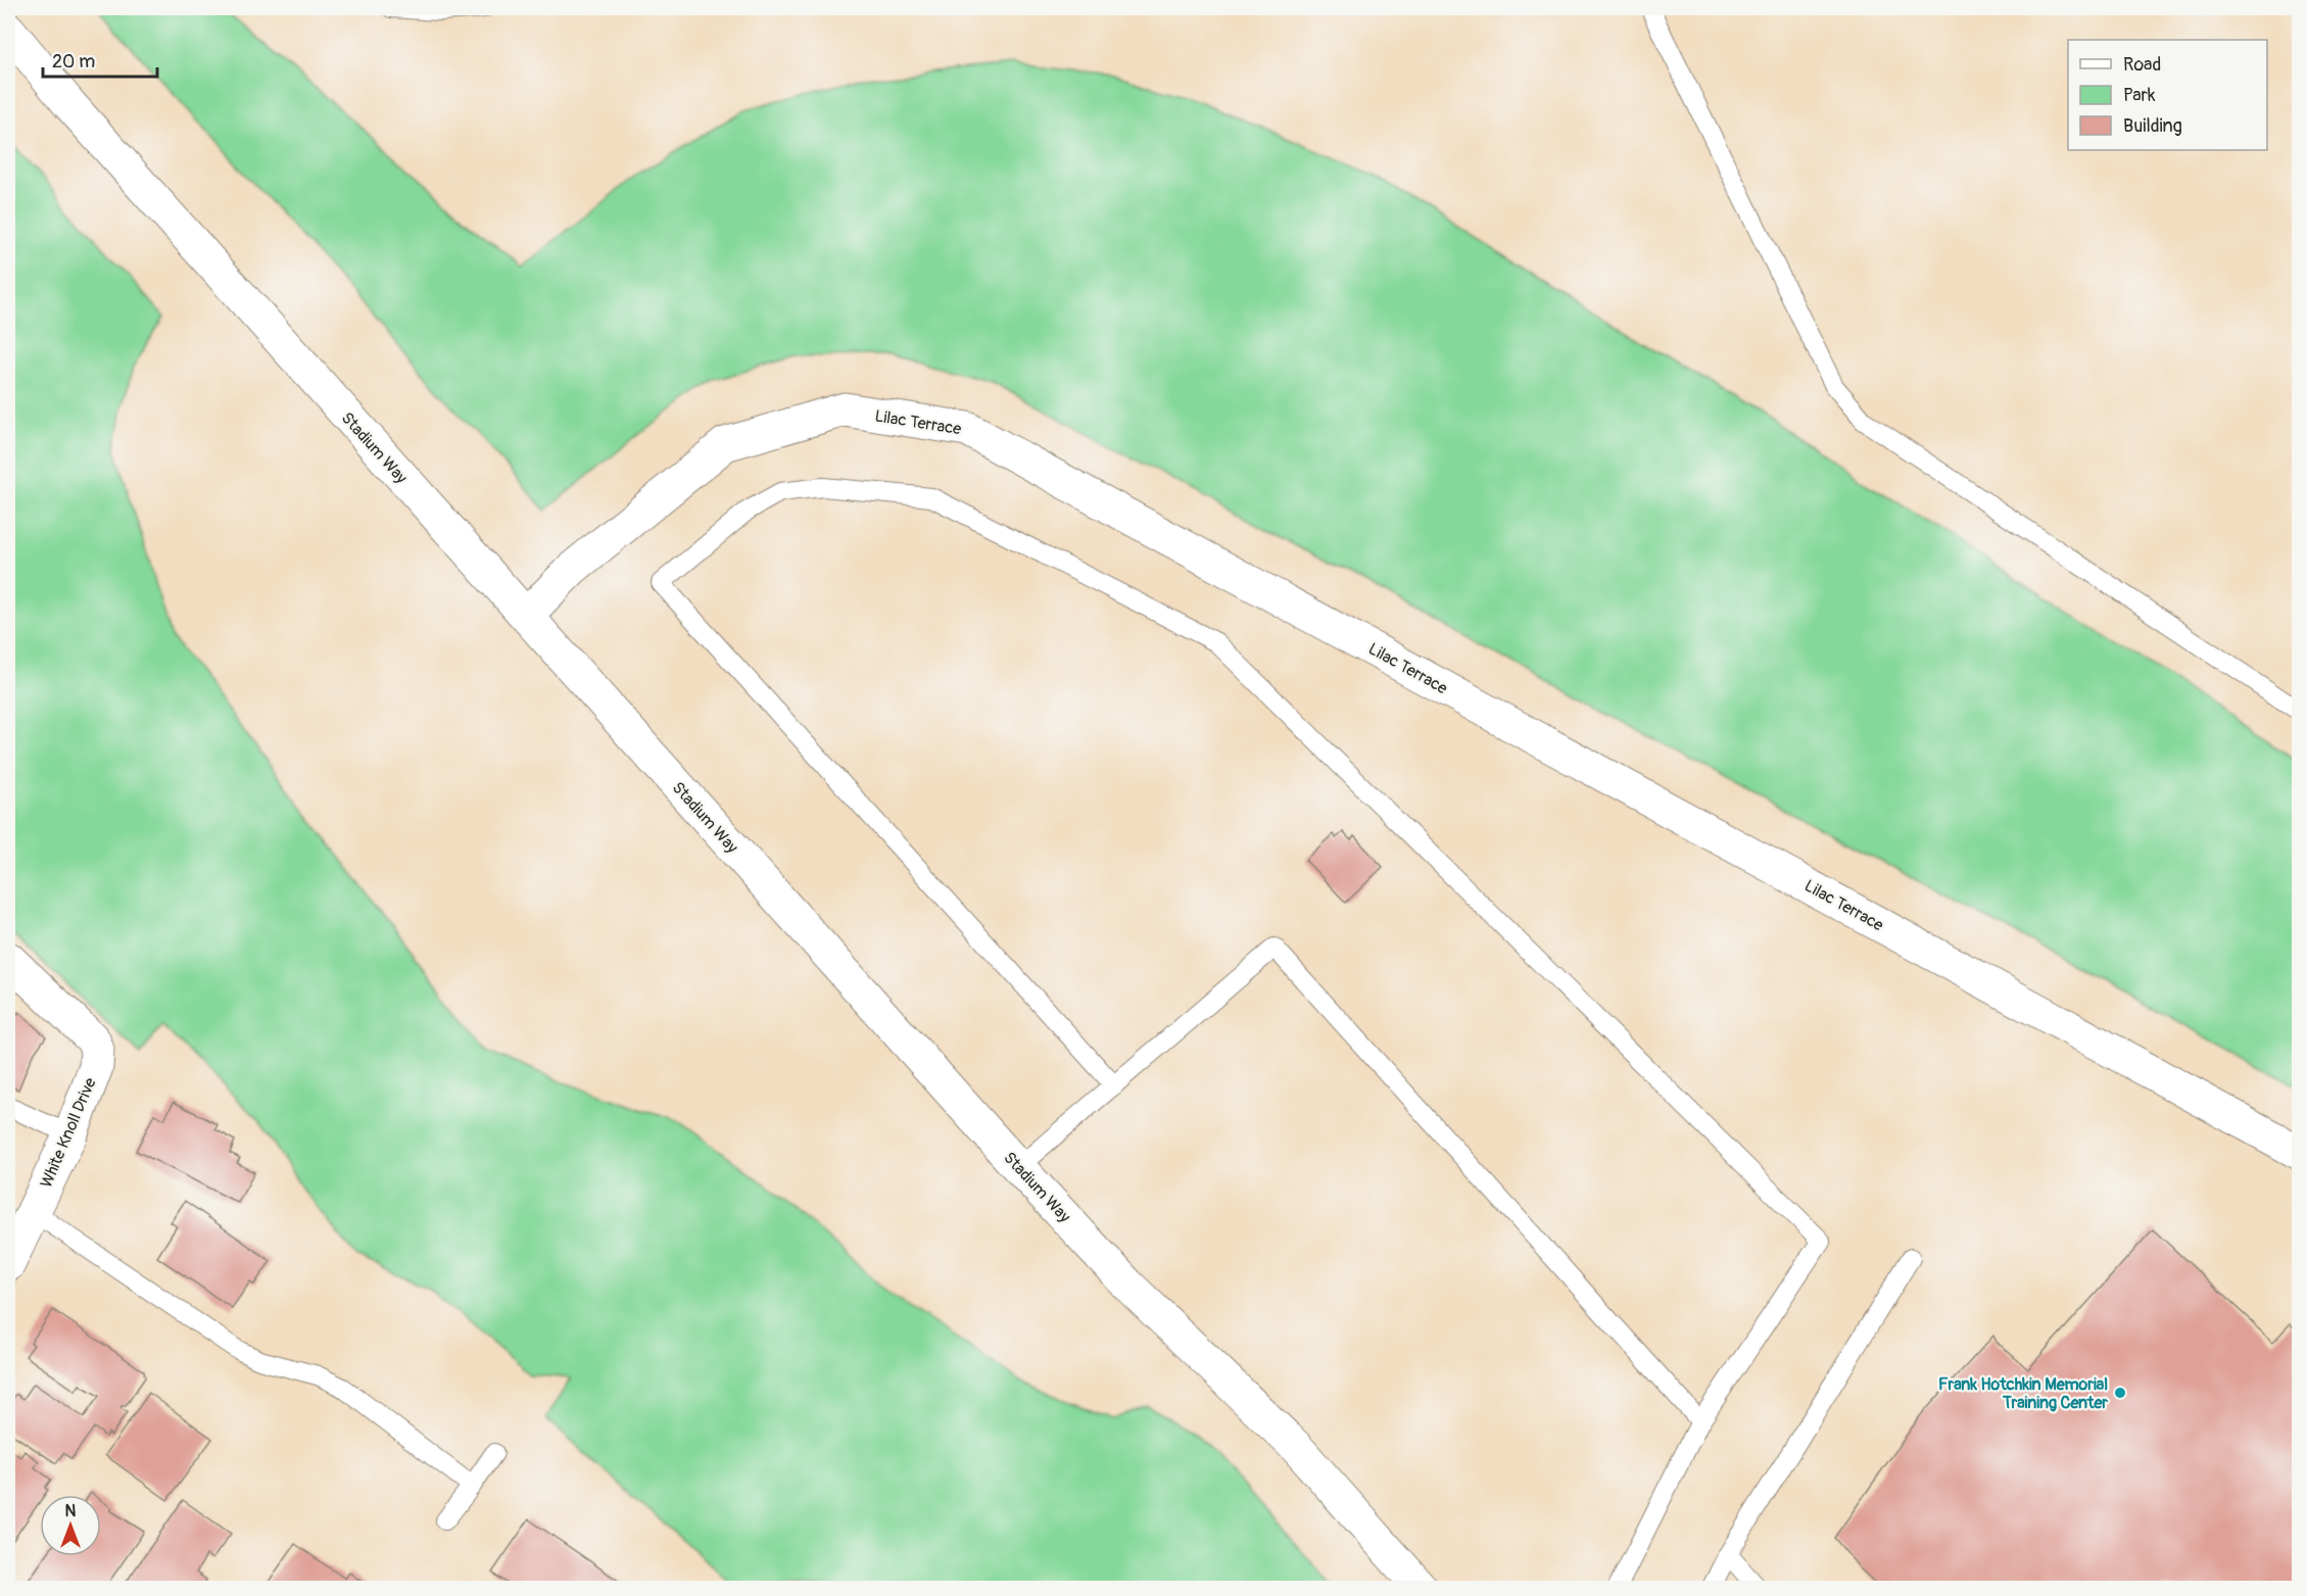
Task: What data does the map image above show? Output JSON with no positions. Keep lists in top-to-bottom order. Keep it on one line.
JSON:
{"streets":{"street":["Lilac Terrace","Stadium Way","White Knoll Drive"]},"crossings":[["Lilac Terrace","Stadium Way"]],"places":["Frank Hotchkin Memorial Training Center"],"legend":["Road","Park","Building"],"scale_bar":"20 m","north":"top"}
